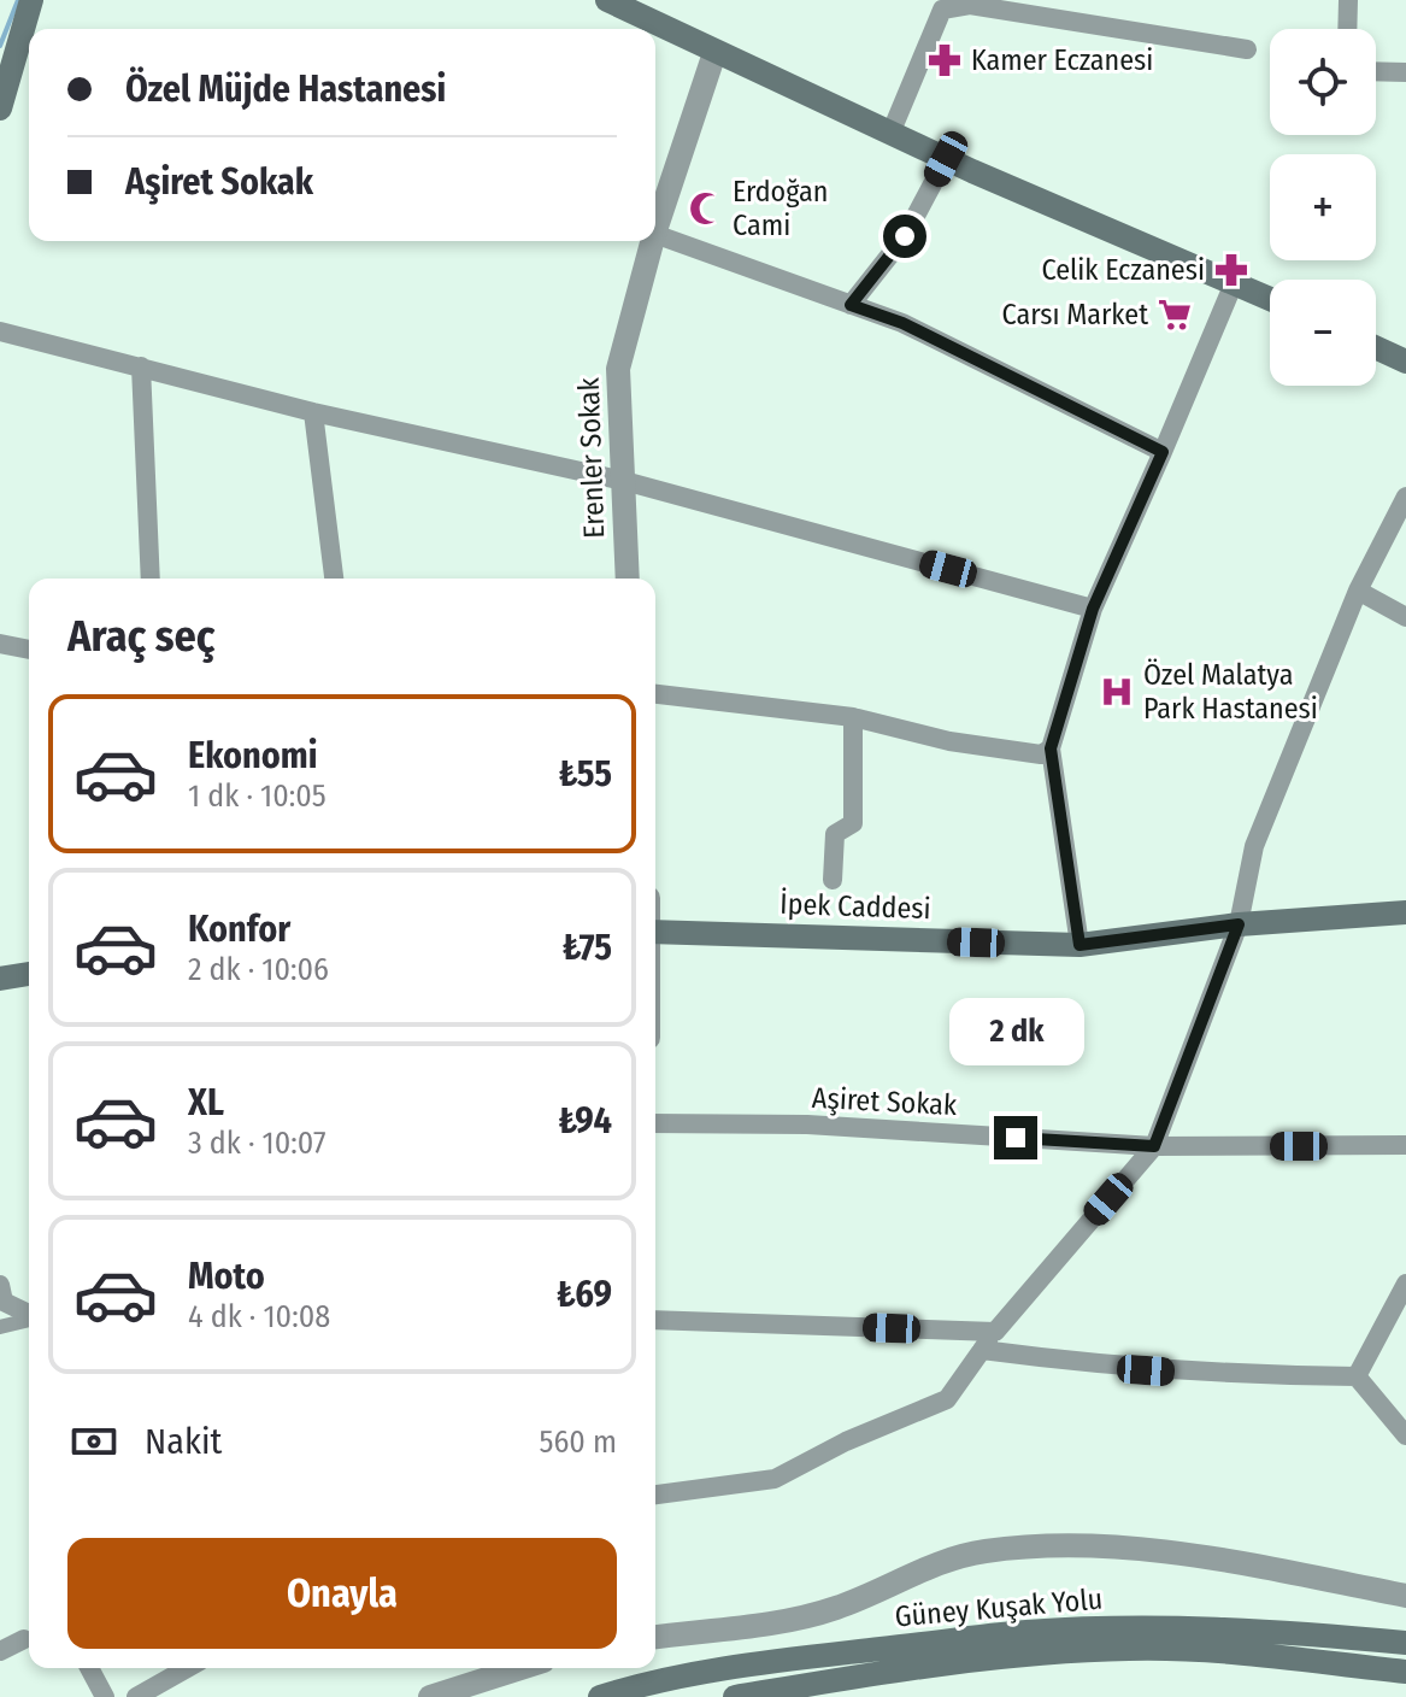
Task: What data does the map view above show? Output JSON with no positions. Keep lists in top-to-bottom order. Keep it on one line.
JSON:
{"streets":{"main road":["İpek Caddesi","Güney Kuşak Yolu"],"street":["Erenler Sokak","Aşiret Sokak"]},"places":{"pharmacy":["Kamer Eczanesi","Celik Eczanesi"],"mosque":["Erdoğan Cami"],"supermarket":["Carsı Market"],"hospital":["Özel Malatya Park Hastanesi"]},"page":{"map_buttons":["+","−"],"banner":["Özel Müjde Hastanesi","Aşiret Sokak"],"heading":"Araç seç","list":[{"name":"Ekonomi","note":"1 dk · 10:05","value":"₺55"},{"name":"Konfor","note":"2 dk · 10:06","value":"₺75"},{"name":"XL","note":"3 dk · 10:07","value":"₺94"},{"name":"Moto","note":"4 dk · 10:08","value":"₺69"}],"bubble":"2 dk","pay":["Nakit","560 m"],"buttons":"Onayla"}}
